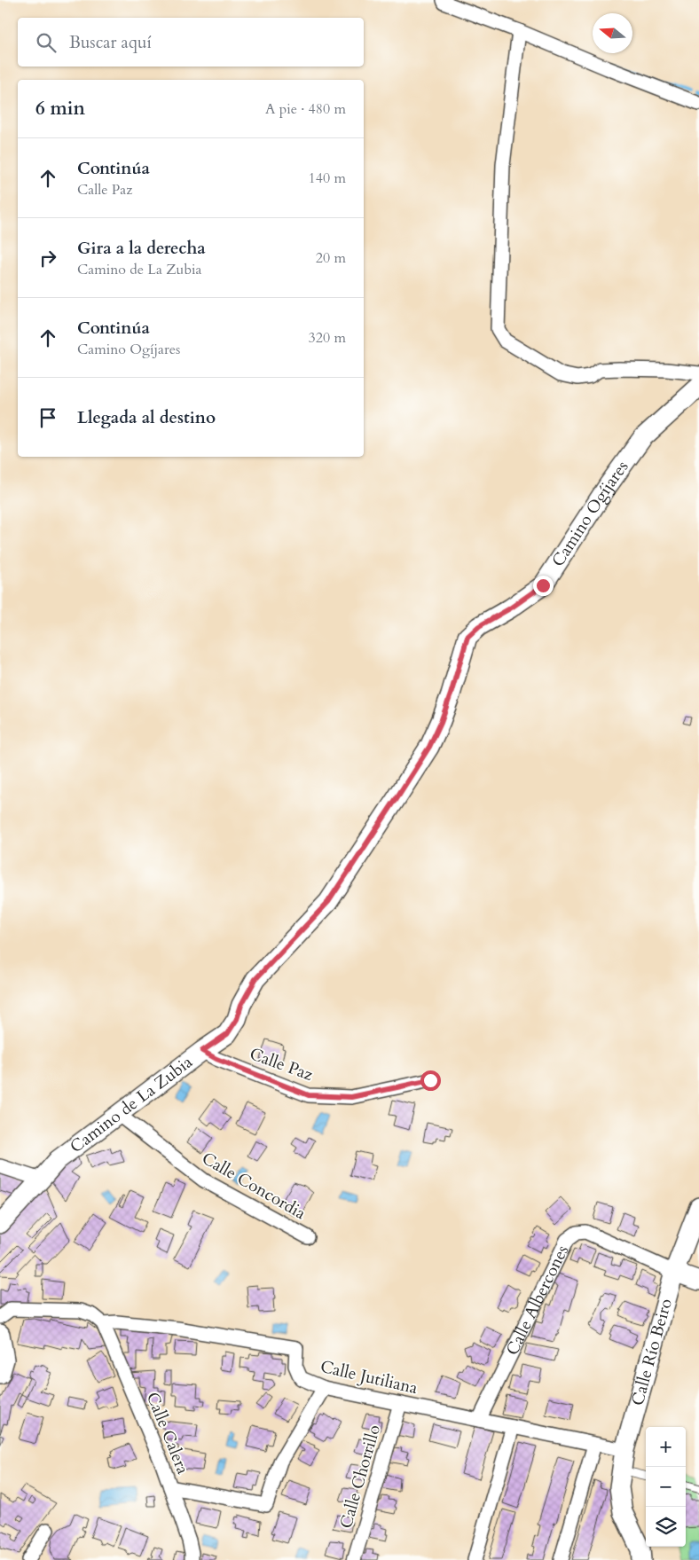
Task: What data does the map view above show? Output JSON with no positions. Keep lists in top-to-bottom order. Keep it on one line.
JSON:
{"streets":{"street":["Camino Ogíjares","Calle Paz","Camino de La Zubia","Calle Concordia","Calle Albercones","Calle Río Beiro","Calle Jutiliana","Calle Calera","Calle Chorrillo"]},"crossings":[["Camino Ogíjares","Camino de La Zubia"],["Calle Paz","Camino de La Zubia"],["Camino de La Zubia","Calle Concordia"],["Calle Albercones","Calle Río Beiro"],["Calle Albercones","Calle Jutiliana"],["Calle Río Beiro","Calle Jutiliana"],["Calle Jutiliana","Calle Calera"],["Calle Jutiliana","Calle Chorrillo"]],"north":"left","page":{"search":"Buscar aquí","heading":["6 min","A pie · 480 m"],"list":[["Continúa","Calle Paz","140 m"],["Gira a la derecha","Camino de La Zubia","20 m"],["Continúa","Camino Ogíjares","320 m"],"Llegada al destino"],"map_buttons":["+","−"]}}
